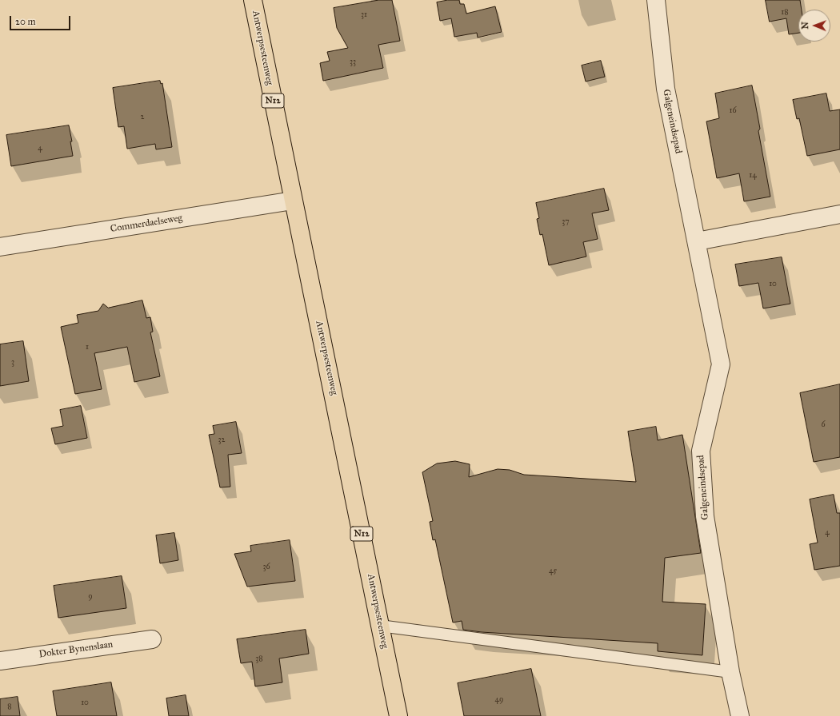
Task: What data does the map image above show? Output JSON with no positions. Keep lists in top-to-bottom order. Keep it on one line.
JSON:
{"streets":{"main road":["Antwerpsesteenweg","N12"],"street":["Galgeneindsepad","Commerdaelseweg","Dokter Bynenslaan"]},"crossings":[["Antwerpsesteenweg","Commerdaelseweg"]],"house_numbers":["18","31","33","16","2","4","14","37","10","1","3","6","32","4","36","45","9","38","49","10","8"],"scale_bar":"20 m","north":"left"}
